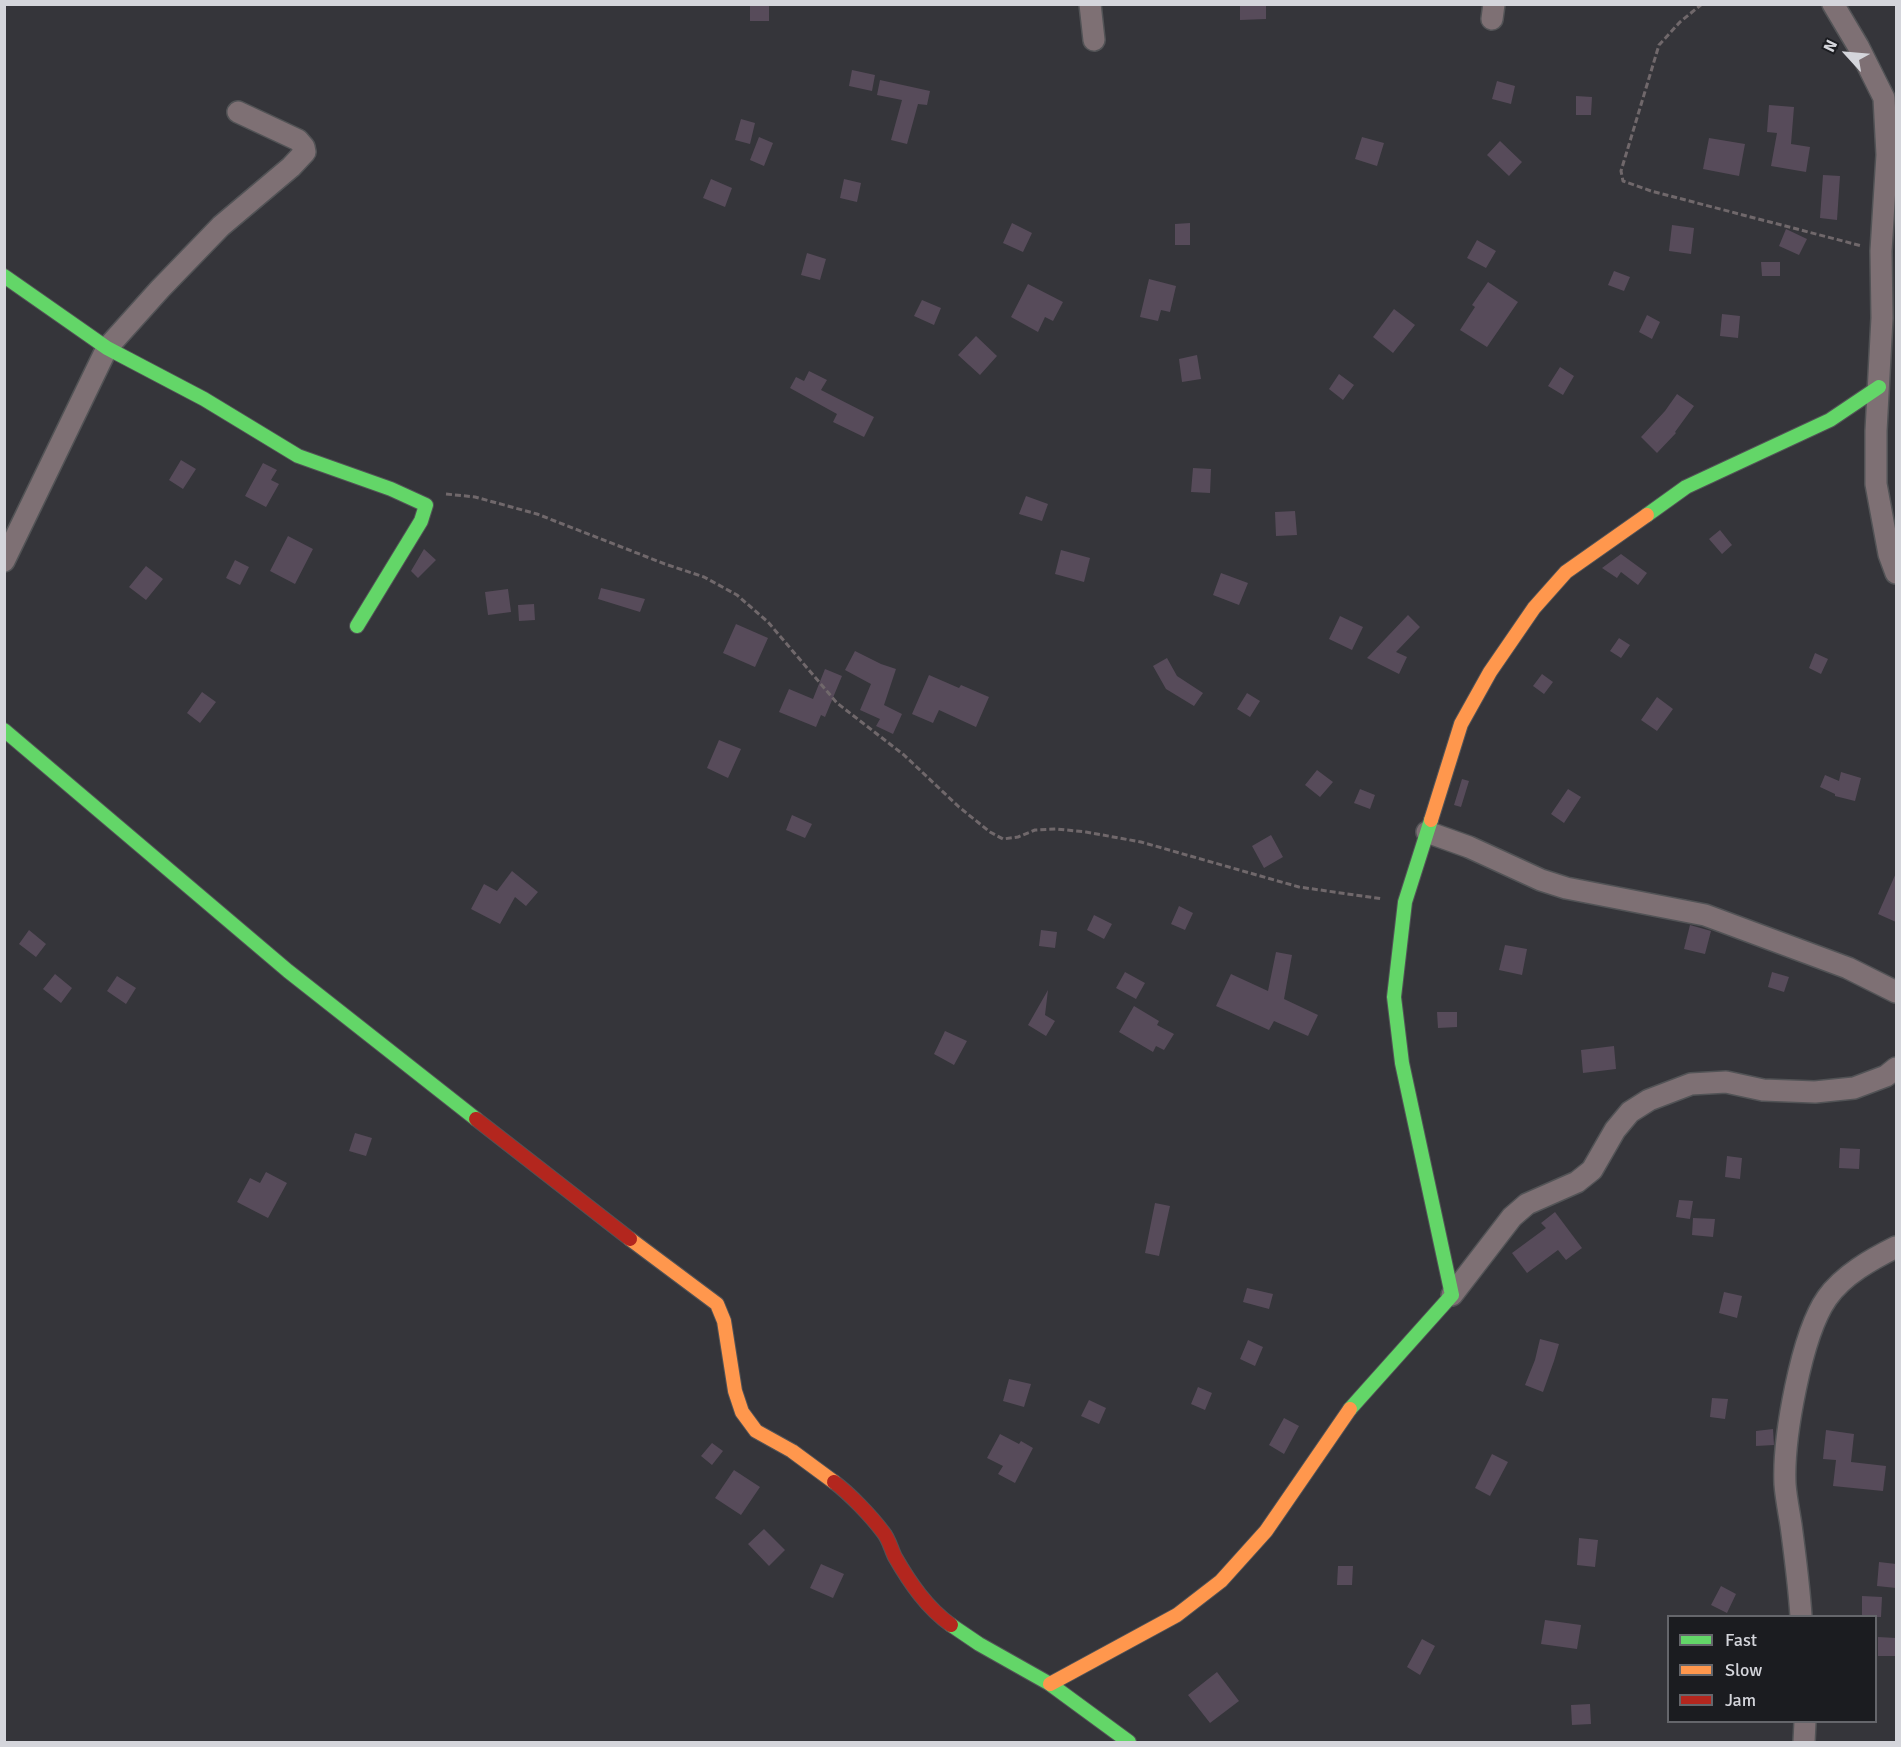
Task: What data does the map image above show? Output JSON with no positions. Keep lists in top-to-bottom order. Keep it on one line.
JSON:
{"legend":["Fast","Slow","Jam"],"north":"top left"}
